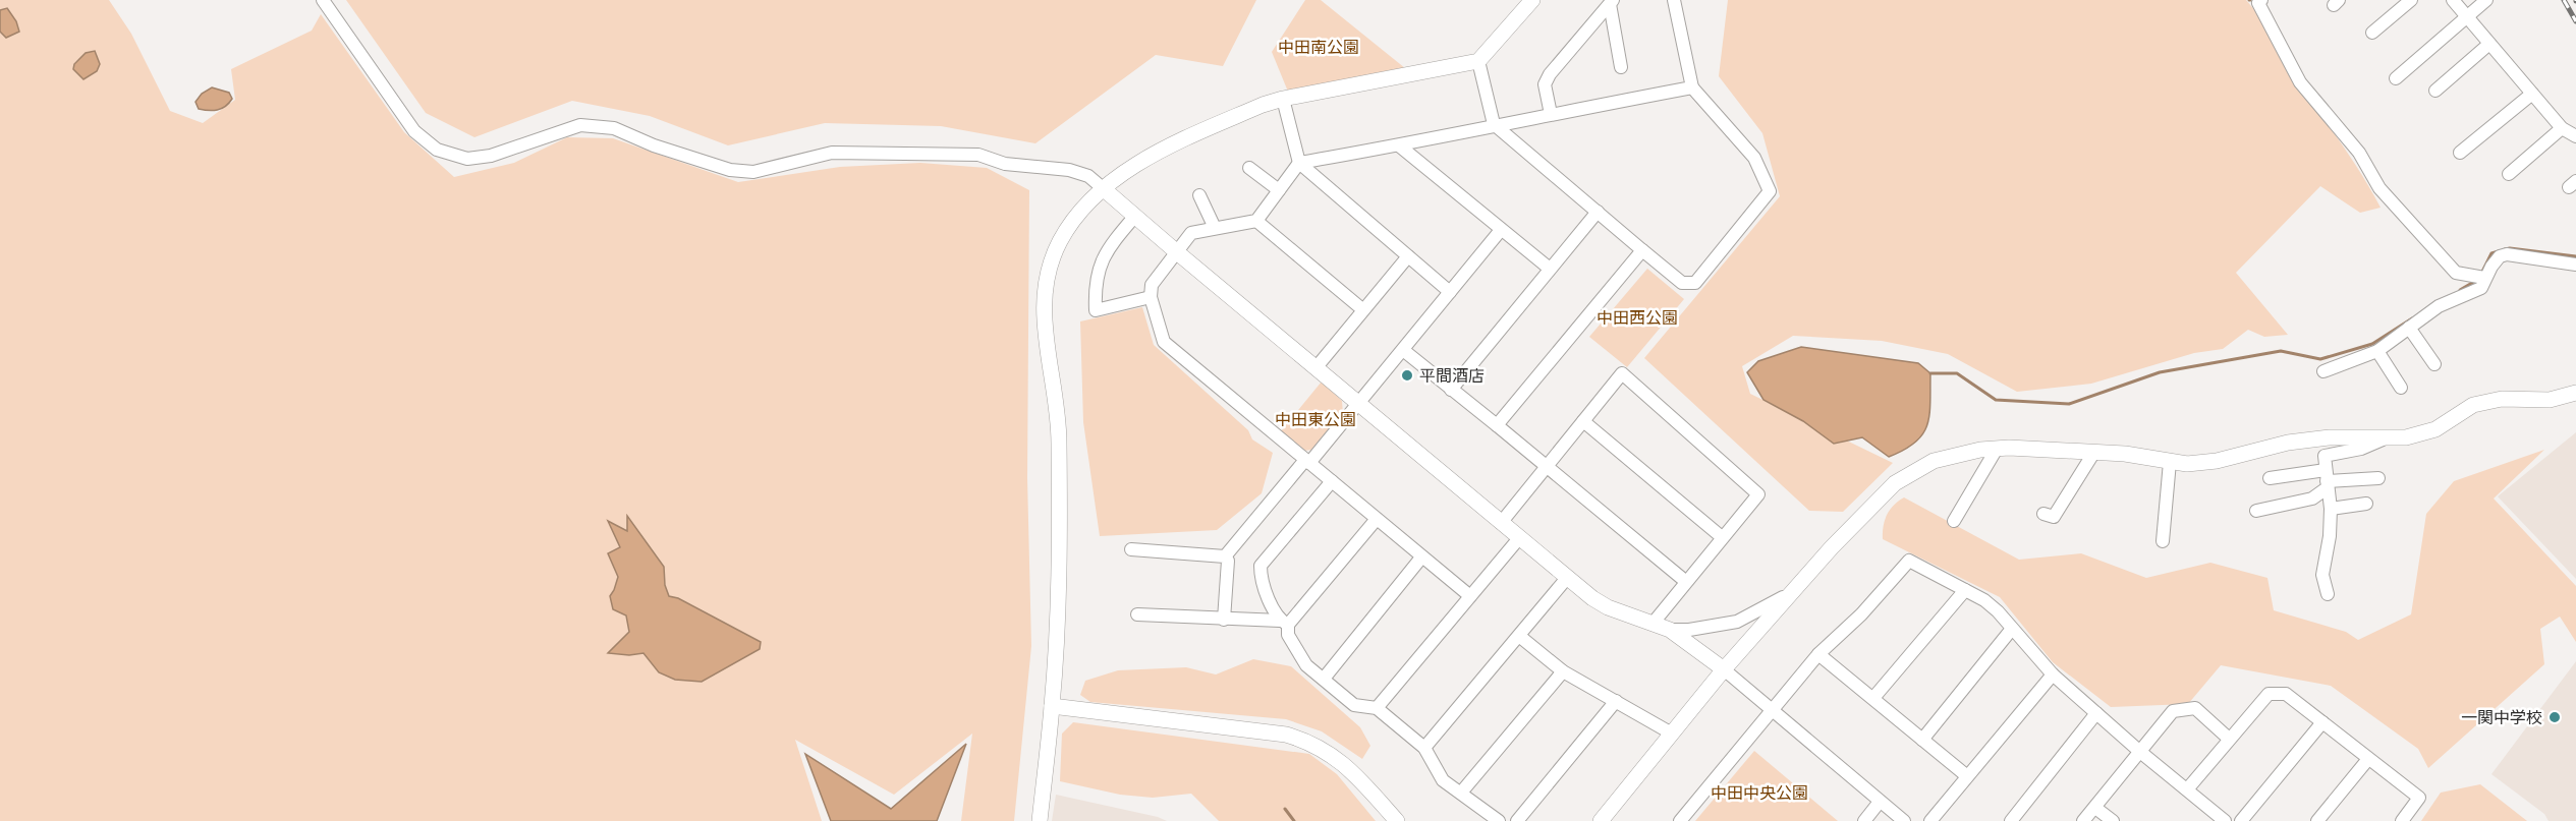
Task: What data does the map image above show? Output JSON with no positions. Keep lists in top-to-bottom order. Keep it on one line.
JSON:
{"parks":["中田南公園","中田西公園","中田東公園","中田中央公園"],"places":["平間酒店","一関中学校"]}
